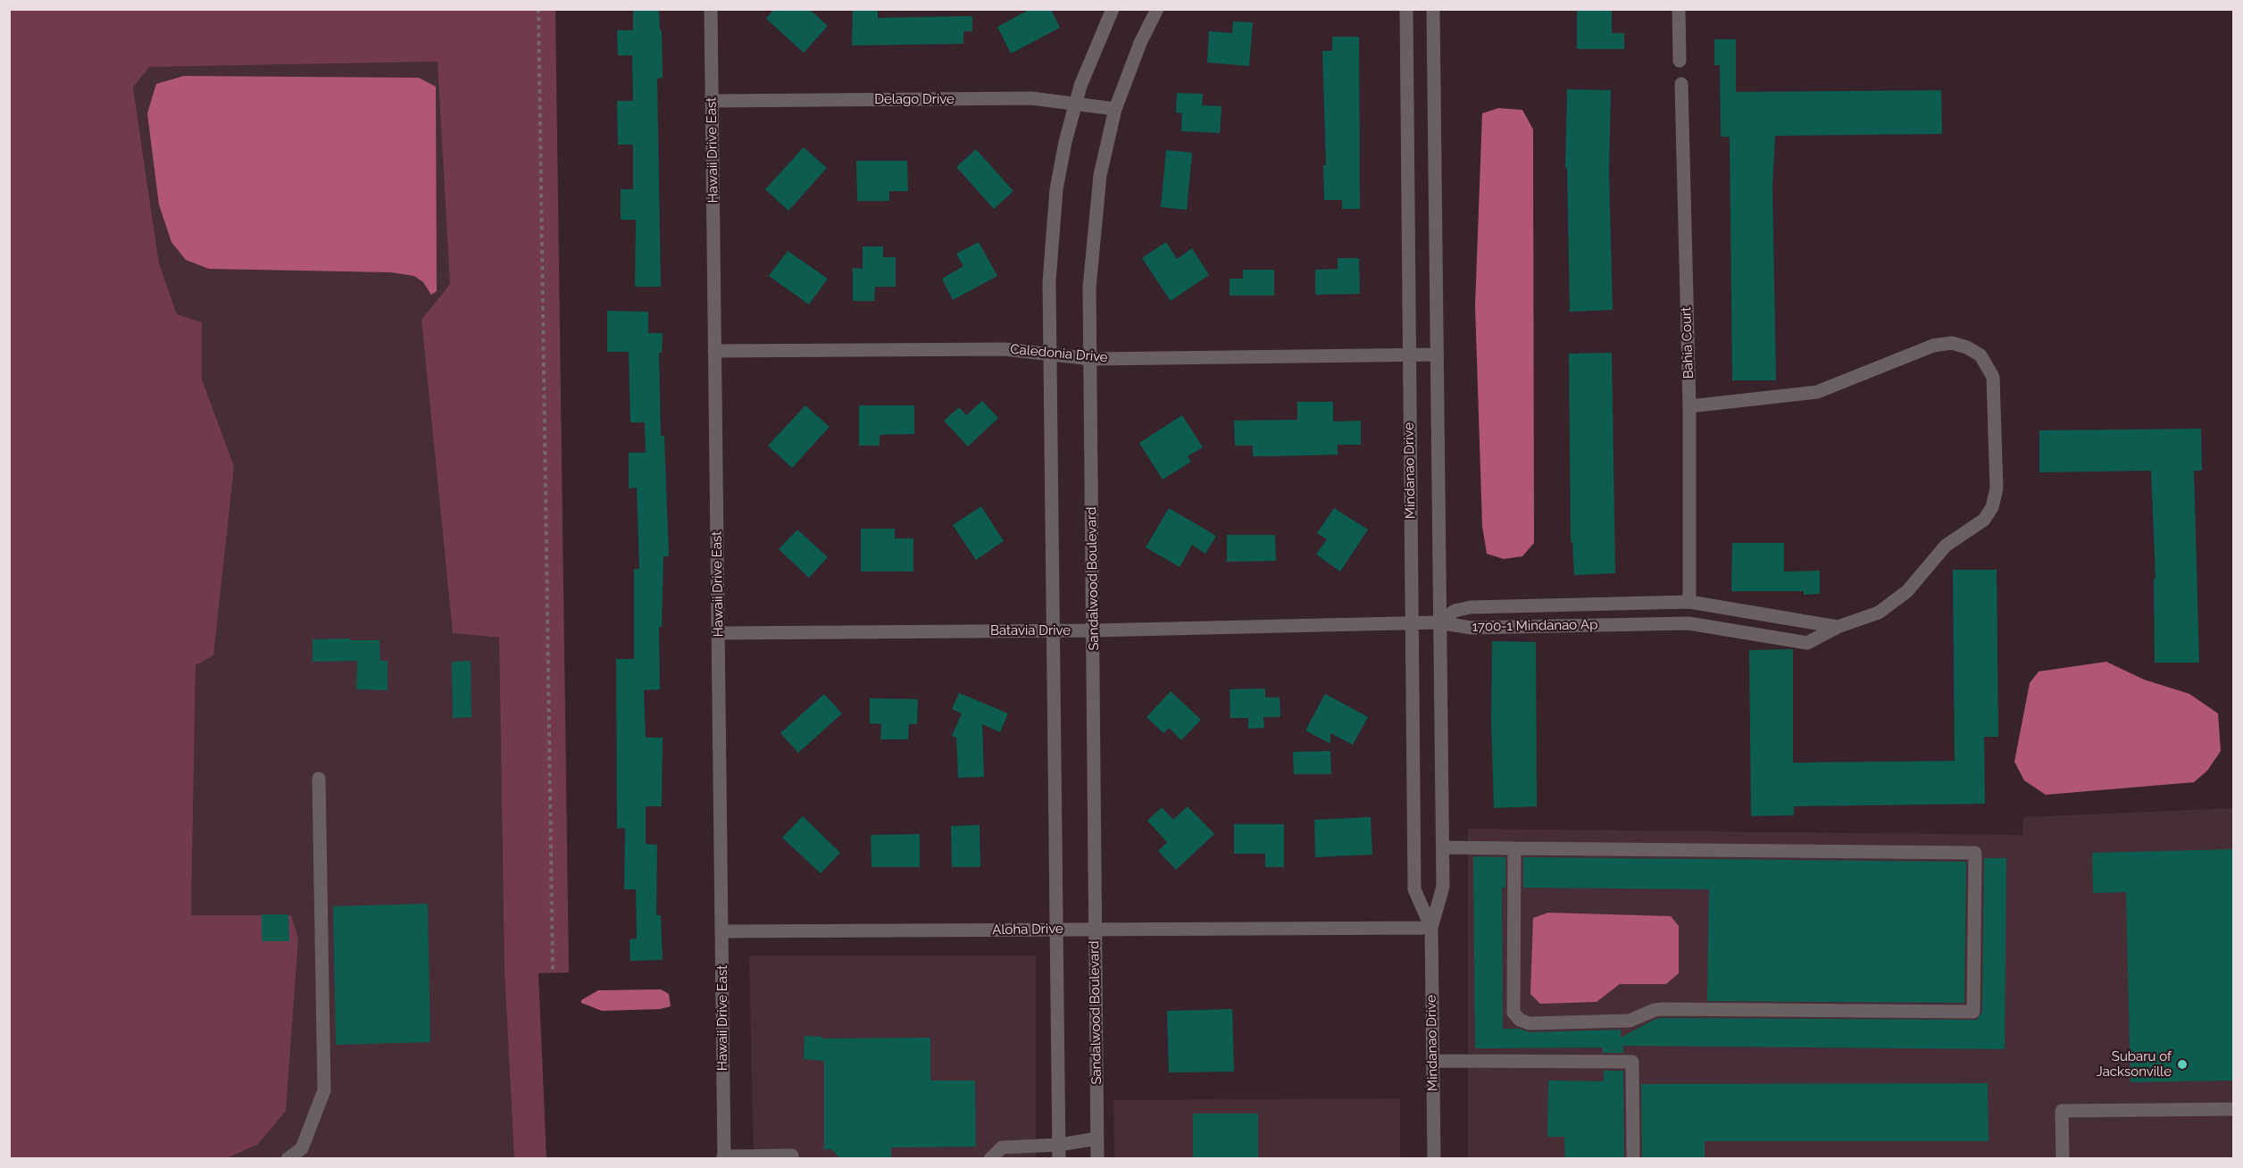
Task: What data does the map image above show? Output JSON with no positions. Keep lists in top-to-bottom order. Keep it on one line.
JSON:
{"streets":{"street":["Delago Drive","Hawaii Drive East","Bahia Court","Caledonia Drive","Mindanao Drive","Sandalwood Boulevard","1700-1 Mindanao Ap","Batavia Drive","Aloha Drive"]},"crossings":[["Delago Drive","Hawaii Drive East"],["Delago Drive","Sandalwood Boulevard"],["Hawaii Drive East","Caledonia Drive"],["Hawaii Drive East","Batavia Drive"],["Hawaii Drive East","Aloha Drive"],["Bahia Court","1700-1 Mindanao Ap"],["Caledonia Drive","Mindanao Drive"],["Caledonia Drive","Sandalwood Boulevard"],["Mindanao Drive","1700-1 Mindanao Ap"],["Mindanao Drive","Batavia Drive"],["Mindanao Drive","Aloha Drive"],["Sandalwood Boulevard","Batavia Drive"],["Sandalwood Boulevard","Aloha Drive"],["1700-1 Mindanao Ap","Batavia Drive"]],"places":["Subaru of Jacksonville"]}
